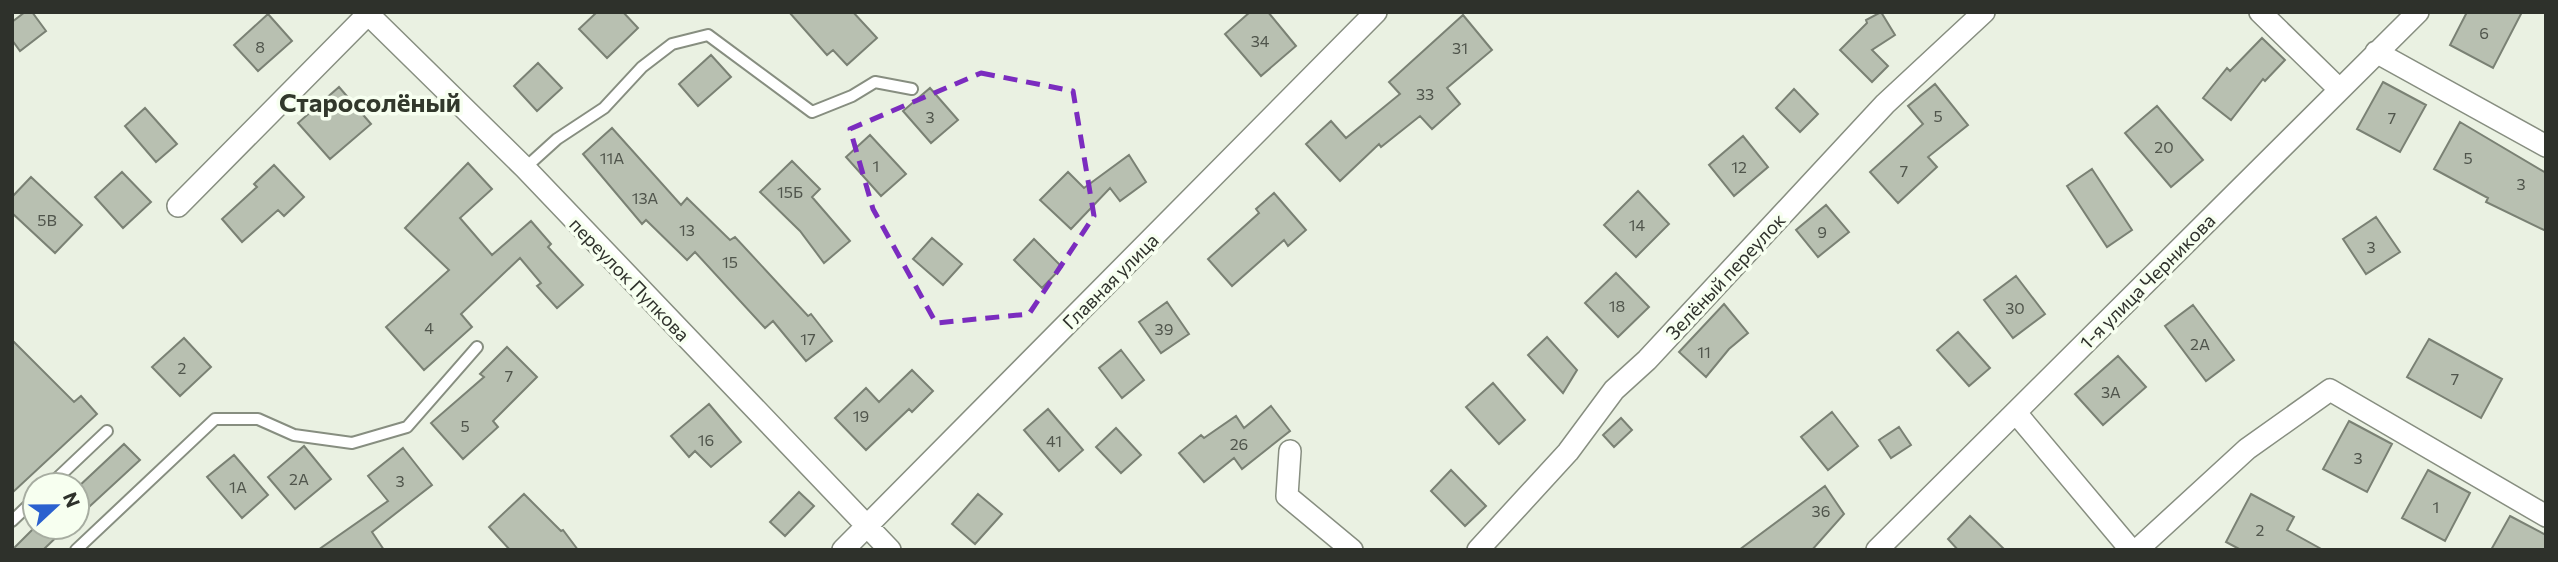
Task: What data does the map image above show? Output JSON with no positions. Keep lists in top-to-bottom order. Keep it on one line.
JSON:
{"streets":{"street":["Зелёный переулок","переулок Пупкова","Главная улица","1-я улица Черникова"]},"crossings":[["переулок Пупкова","Главная улица"]],"districts":["Староcолёный"],"house_numbers":["6","34","8","31","33","5","3","7","20","11А","5","1","12","7","3","15Б","13А","5В","14","13","9","3","15","18","30","4","39","17","2А","11","2","7","7","3А","19","5","16","41","26","3","2А","3","1А","1","36","2"],"north":"right"}
